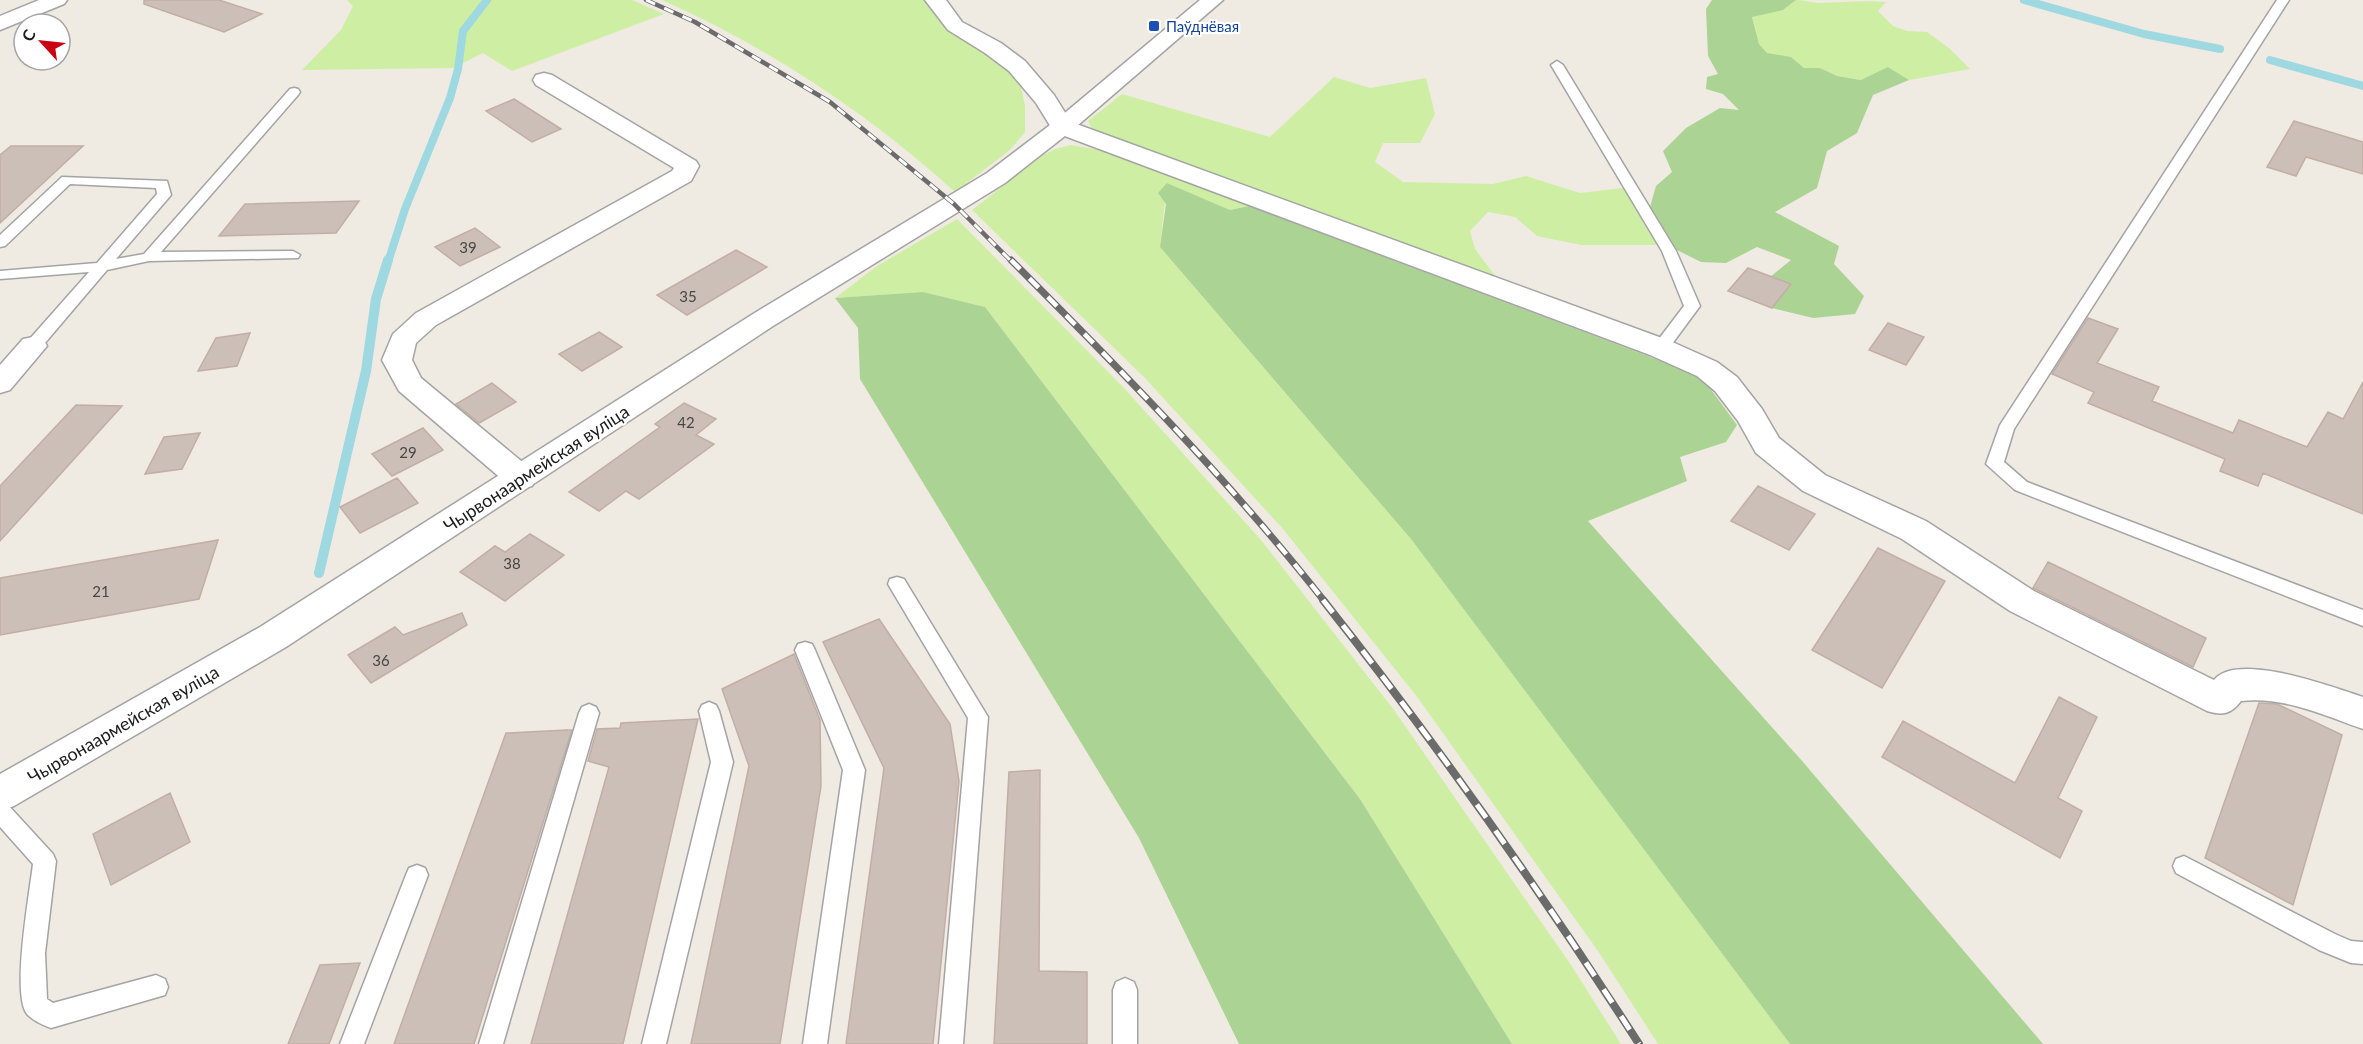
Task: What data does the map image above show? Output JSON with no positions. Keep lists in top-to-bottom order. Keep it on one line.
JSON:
{"streets":{"street":["Чырвонаармейская вуліца"]},"places":{"transit":["Паўднёвая"]},"house_numbers":["39","35","42","29","38","21","36"],"north":"top left"}
